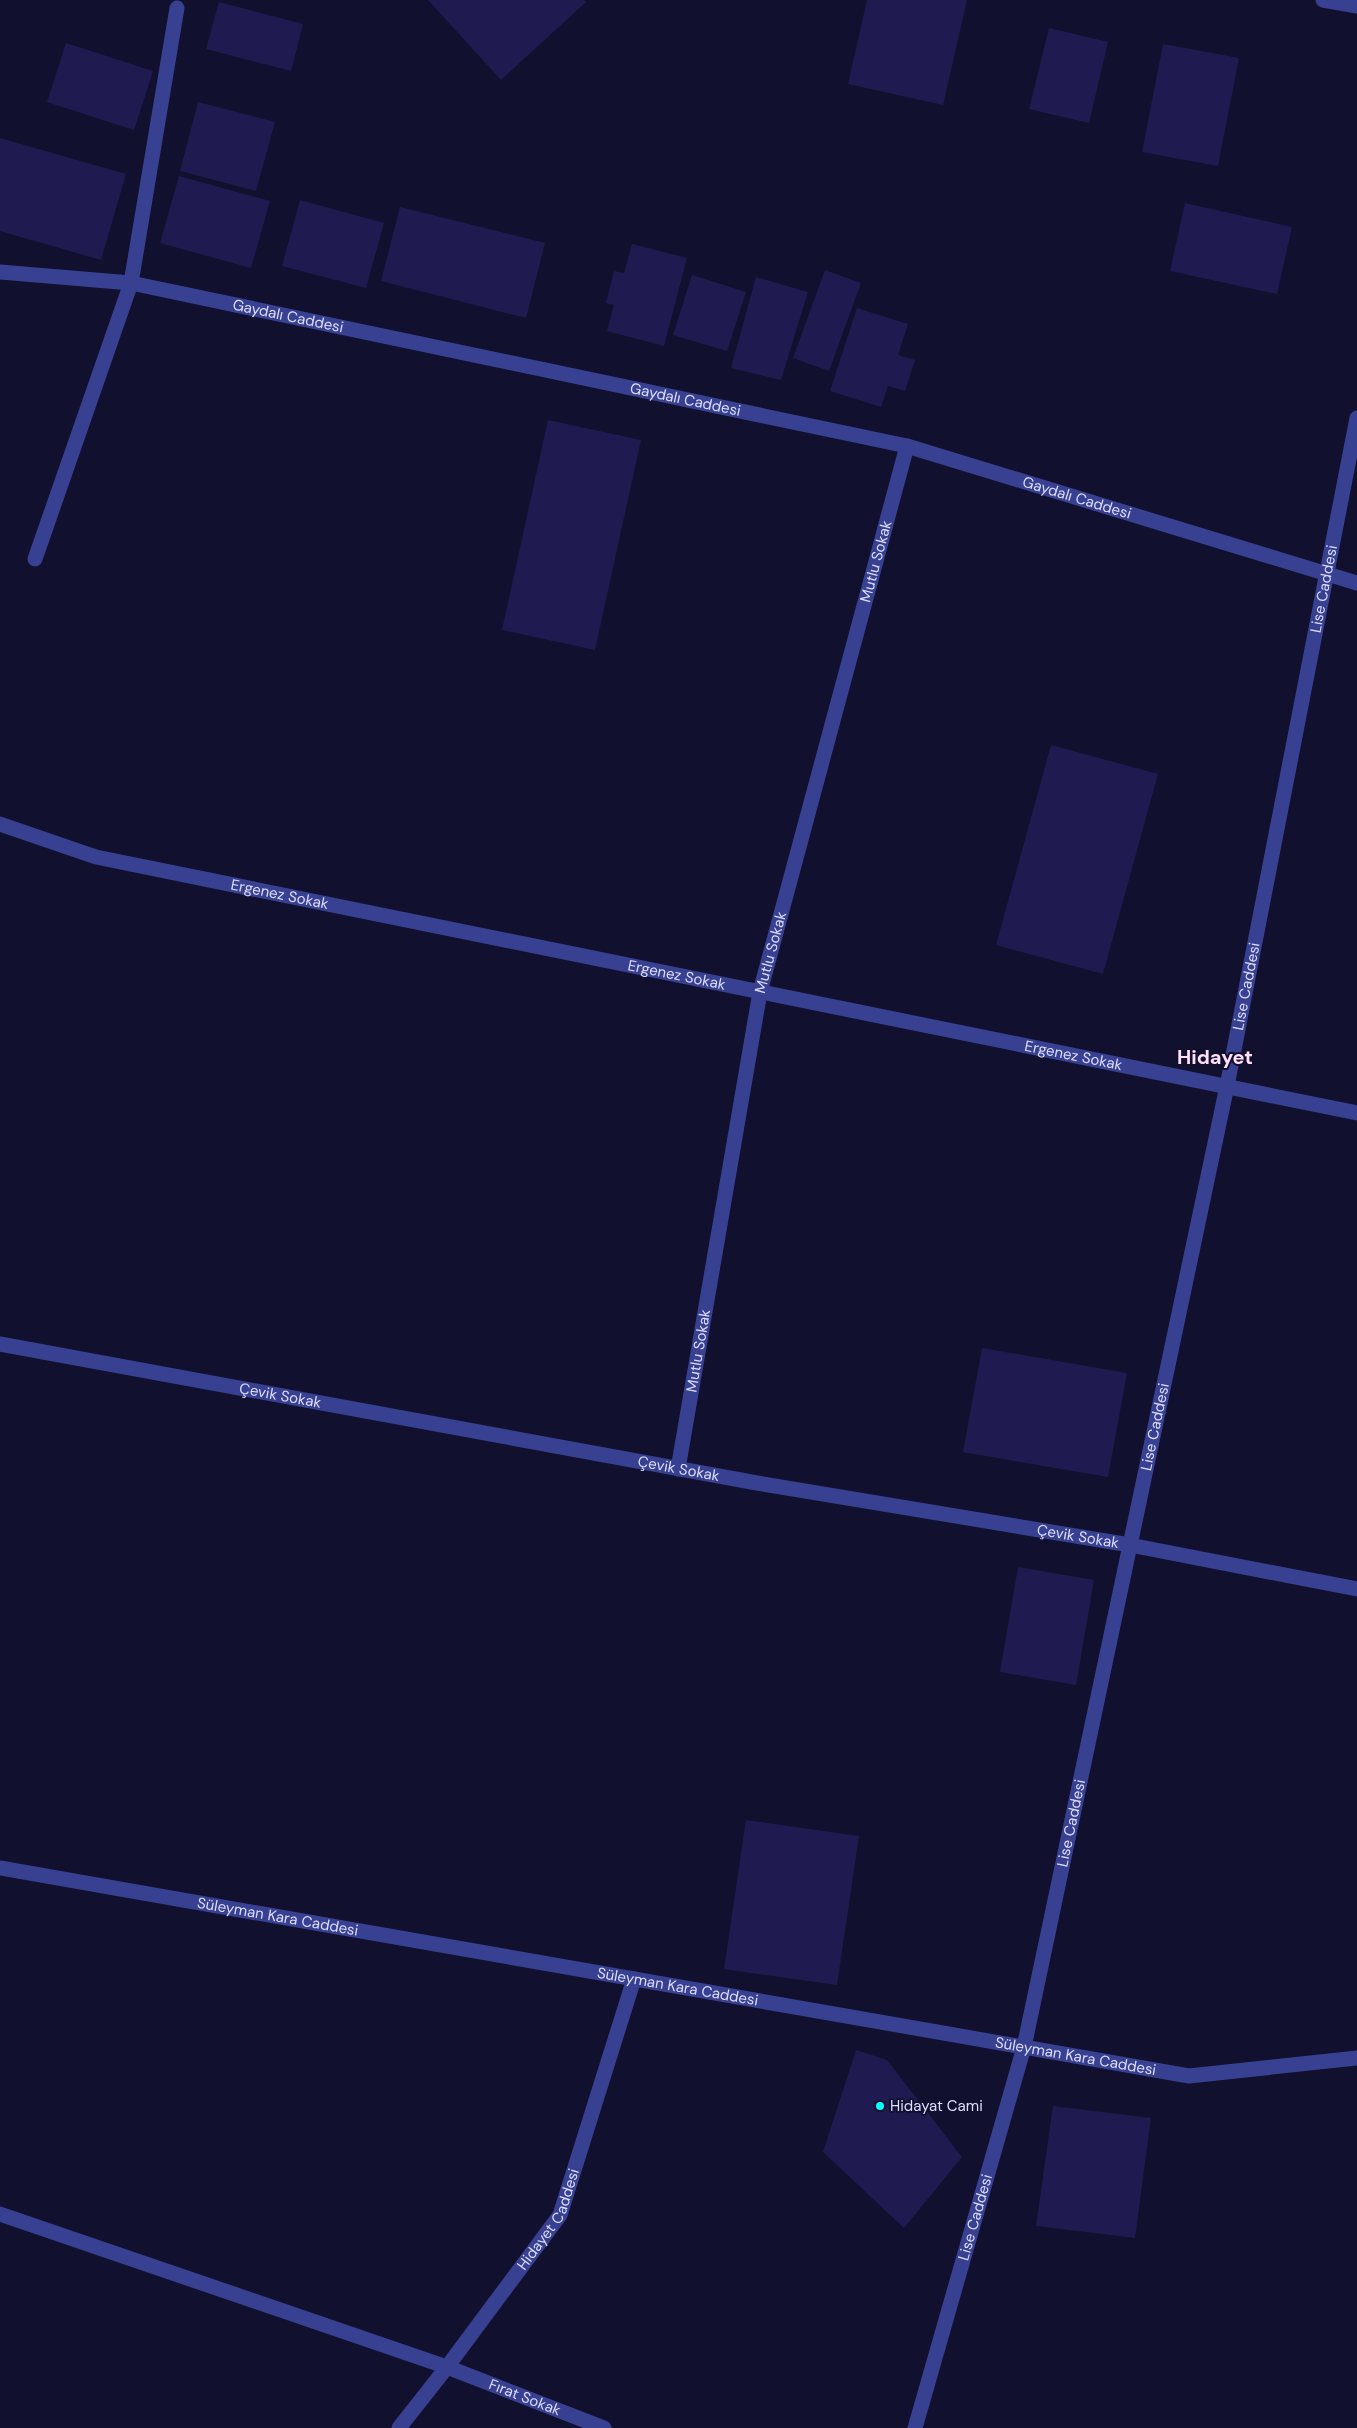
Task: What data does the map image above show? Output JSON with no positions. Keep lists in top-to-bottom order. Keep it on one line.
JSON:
{"streets":{"street":["Gaydalı Caddesi","Mutlu Sokak","Lise Caddesi","Ergenez Sokak","Çevik Sokak","Süleyman Kara Caddesi","Hidayet Caddesi","Fırat Sokak"]},"crossings":[["Gaydalı Caddesi","Mutlu Sokak"],["Gaydalı Caddesi","Lise Caddesi"],["Mutlu Sokak","Ergenez Sokak"],["Mutlu Sokak","Çevik Sokak"],["Lise Caddesi","Ergenez Sokak"],["Lise Caddesi","Çevik Sokak"],["Lise Caddesi","Süleyman Kara Caddesi"],["Süleyman Kara Caddesi","Hidayet Caddesi"],["Hidayet Caddesi","Fırat Sokak"]],"districts":["Hidayet"],"places":["Hidayat Cami"]}
